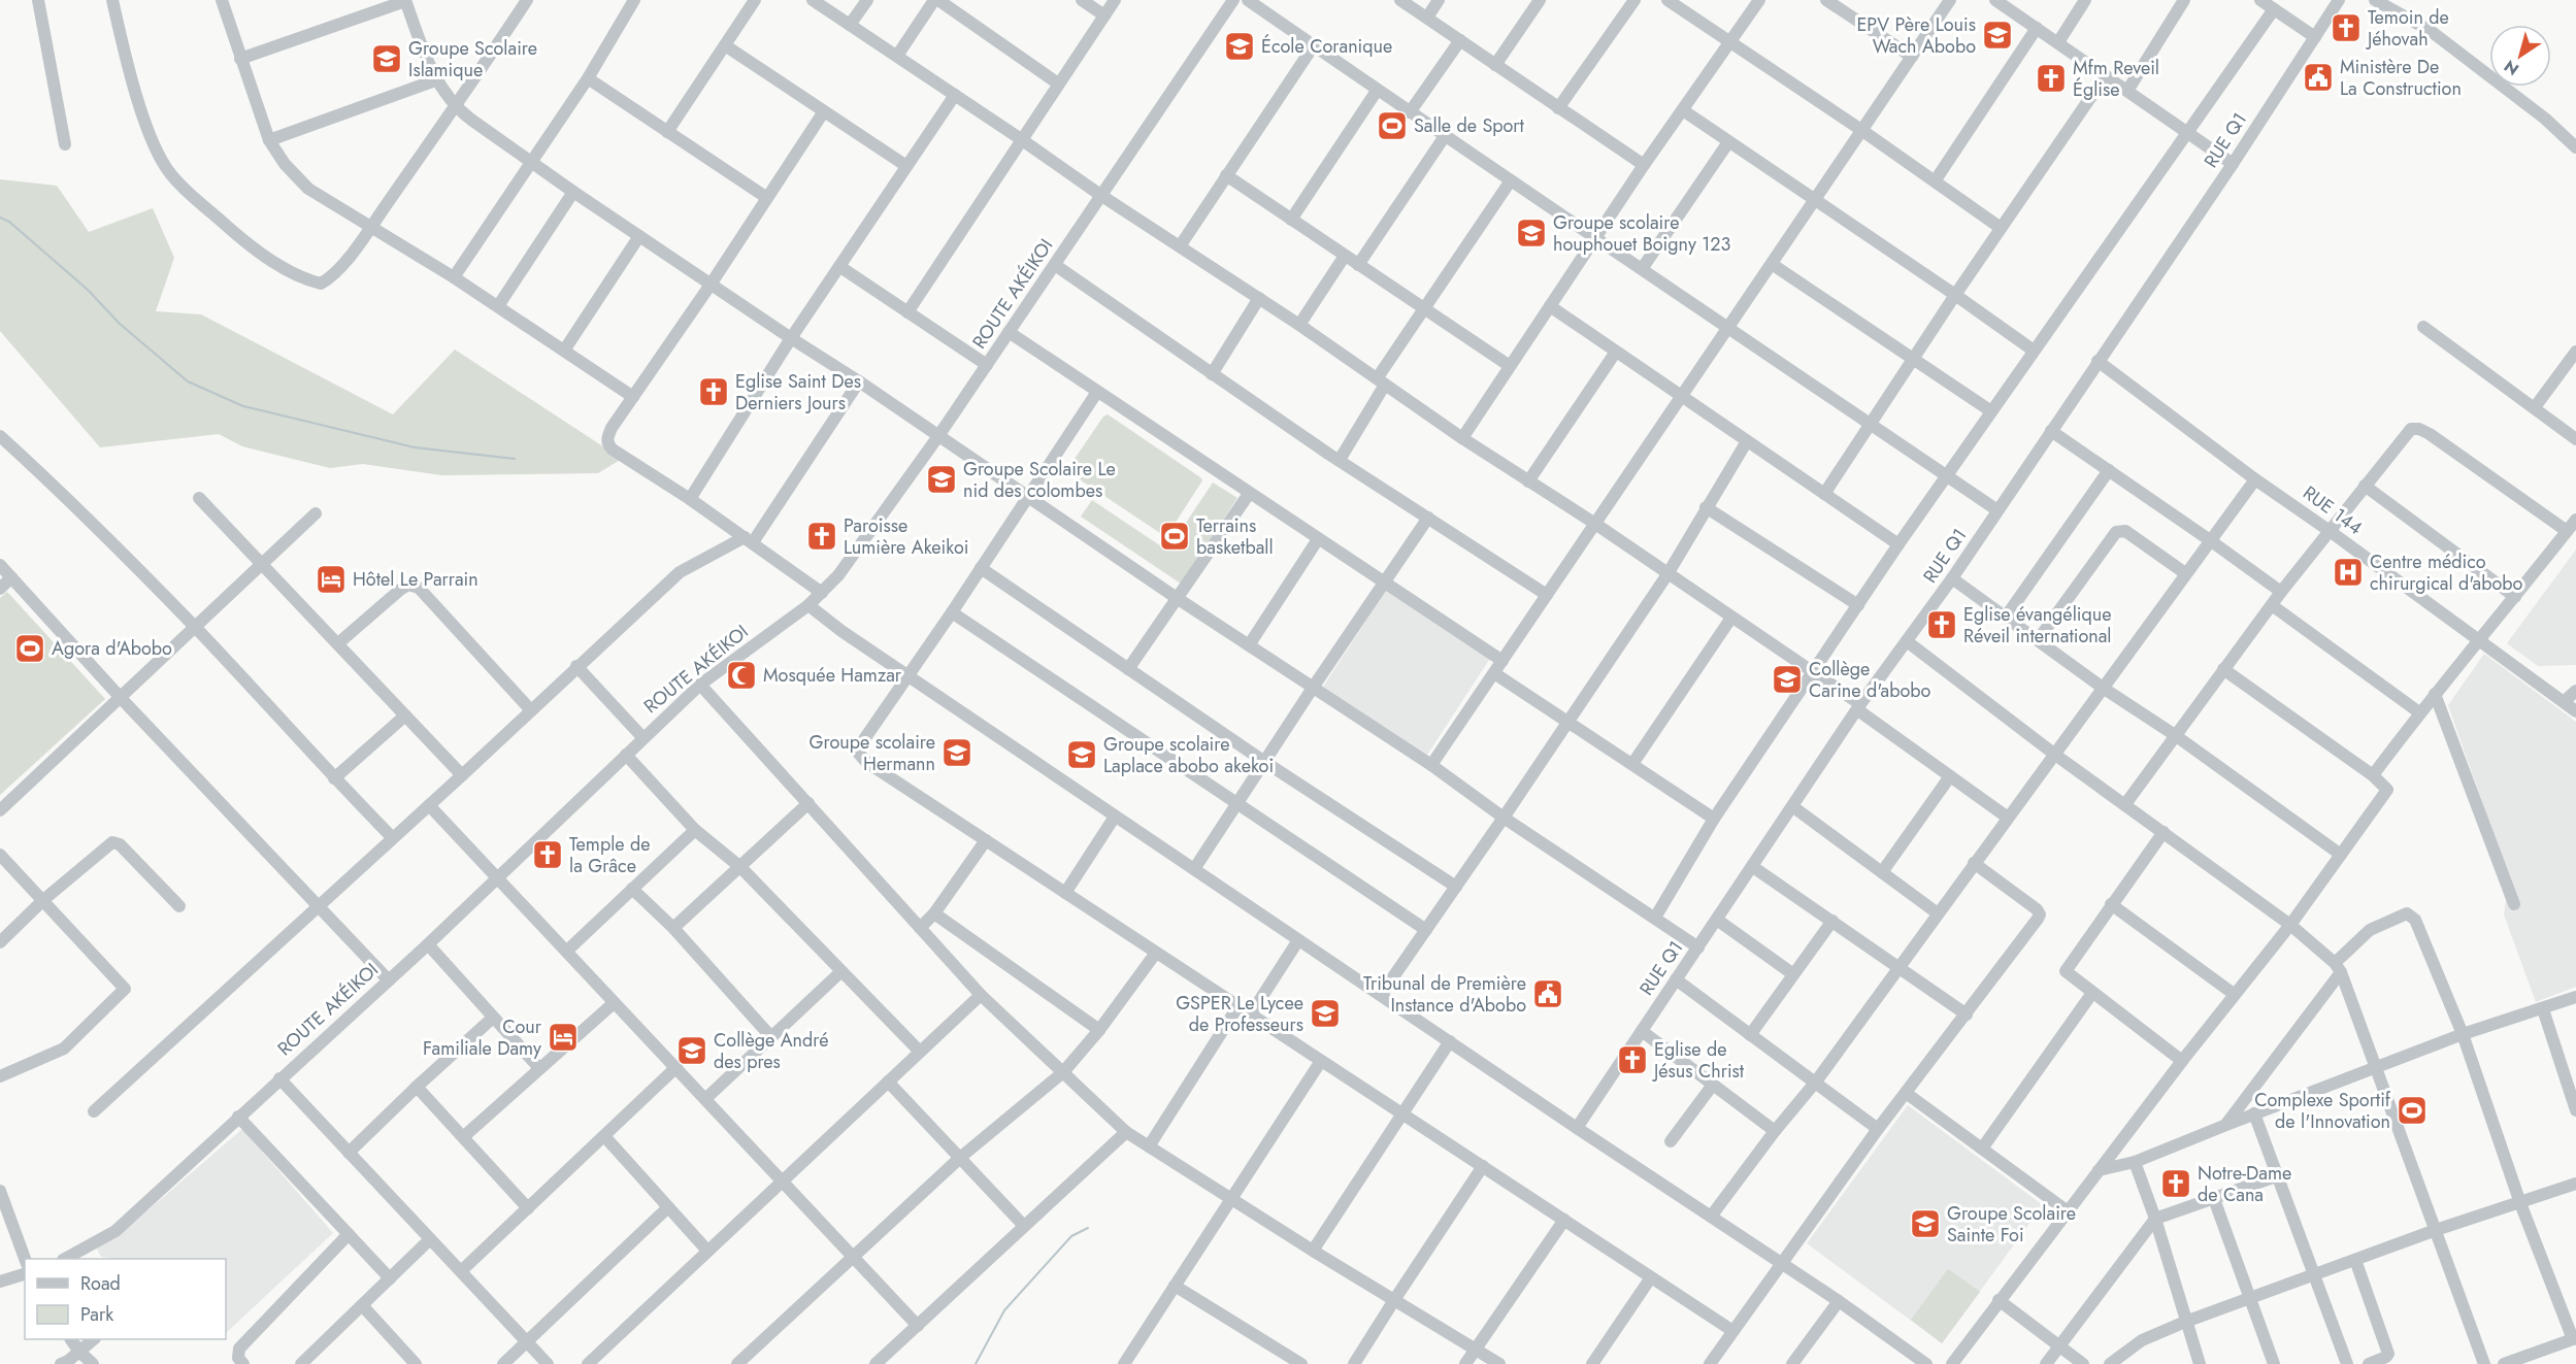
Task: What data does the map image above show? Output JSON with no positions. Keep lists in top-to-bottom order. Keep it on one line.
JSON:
{"streets":{"street":["RUE Q1","ROUTE AKÉIKOI","RUE 144"]},"crossings":[["RUE Q1","RUE 144"]],"places":{"church":["Temoin de Jéhovah","Mfm Reveil Église","Eglise Saint Des Derniers Jours","Paroisse Lumière Akeikoi","Eglise évangélique Réveil international","Temple de la Grâce","Eglise de Jésus Christ","Notre-Dame de Cana"],"school or university":["EPV Père Louis Wach Abobo","École Coranique","Groupe Scolaire Islamique","Groupe scolaire houphouet Boigny 123","Groupe Scolaire Le nid des colombes","Collège Carine d'abobo","Groupe scolaire Hermann","Groupe scolaire Laplace abobo akekoi","GSPER Le Lycee de Professeurs","Collège André des pres","Groupe Scolaire Sainte Foi"],"public building":["Ministère De La Construction","Tribunal de Première Instance d'Abobo"],"sports":["Salle de Sport","Terrains basketball","Agora d'Abobo","Complexe Sportif de l'Innovation"],"hospital":["Centre médico chirurgical d'abobo"],"hotel":["Hôtel Le Parrain","Cour Familiale Damy"],"mosque":["Mosquée Hamzar"]},"legend":["Road","Park"],"north":"bottom left"}
